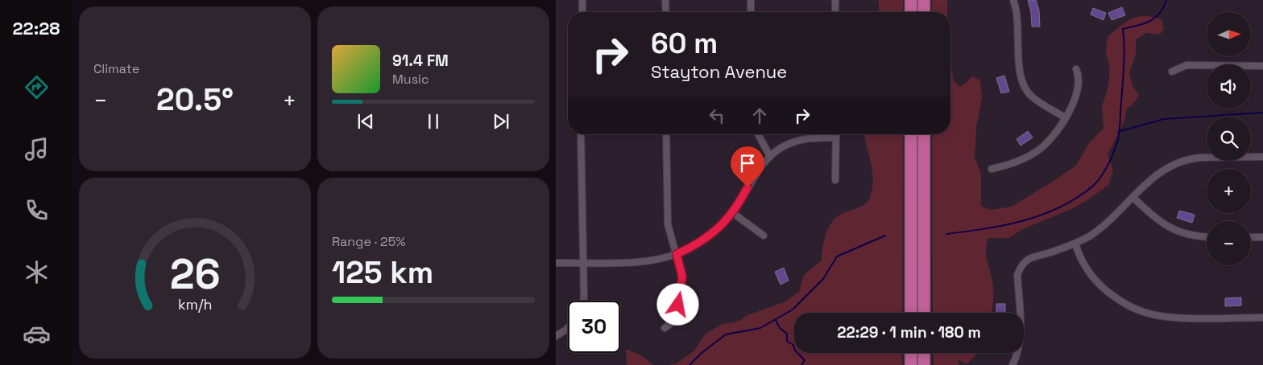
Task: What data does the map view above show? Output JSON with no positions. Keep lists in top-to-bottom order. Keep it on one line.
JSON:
{"north":"right","page":{"tabs":"22:28","tile":["Climate",["Range · 25%","125 km"]],"map_buttons":["+","−"],"turn":["60 m","Stayton Avenue"],"song":["91.4 FM","Music"],"heat":["−","20.5°","+"],"limit":"30","trip":"22:29 · 1 min · 180 m","gauge":["26","km/h"]}}
